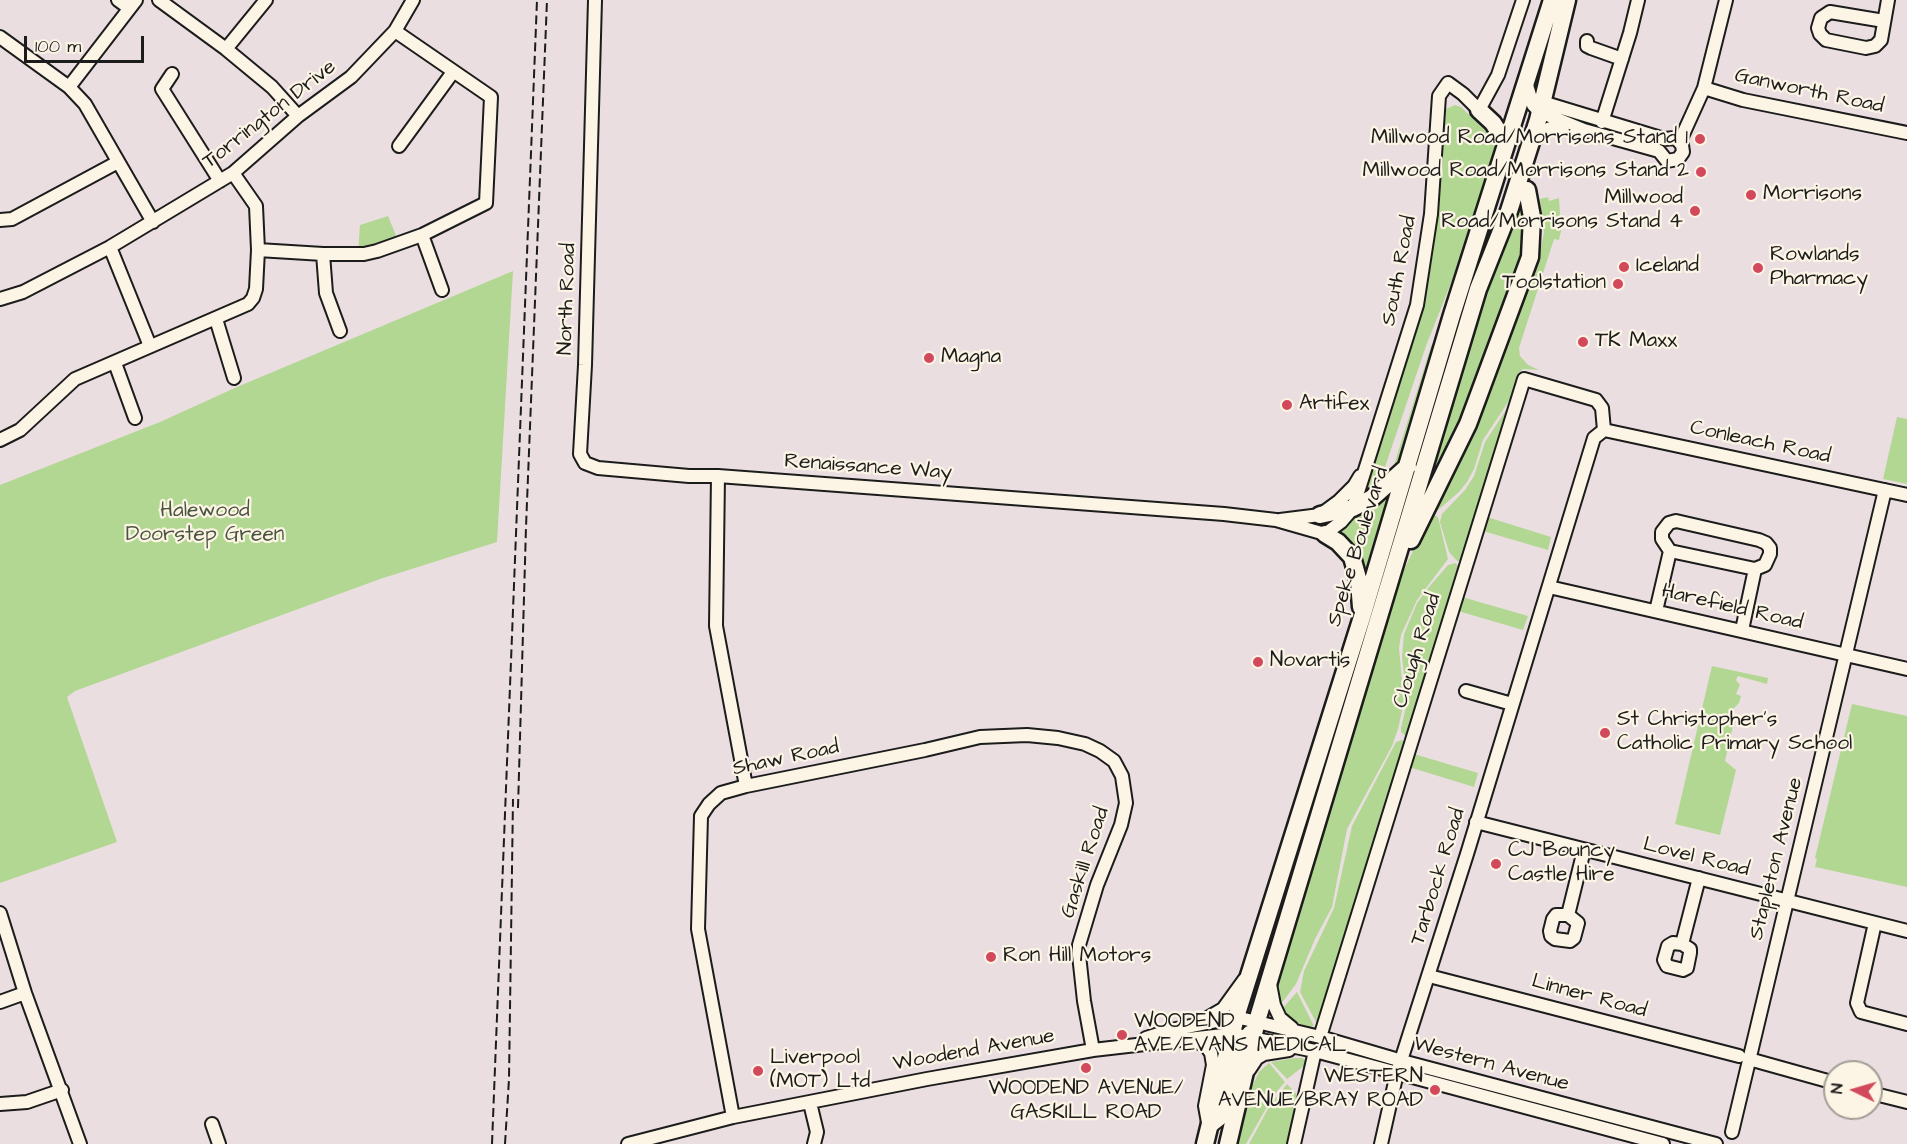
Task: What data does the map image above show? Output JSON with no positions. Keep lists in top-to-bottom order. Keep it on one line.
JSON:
{"streets":{"highway":["Speke Boulevard"],"street":["Ganworth Road","Torrington Drive","South Road","North Road","Conleach Road","Renaissance Way","Harefield Road","Clough Road","Shaw Road","Lovel Road","Stapleton Avenue","Gaskill Road","Tarbock Road","Linner Road","Woodend Avenue","Western Avenue"]},"crossings":[["South Road","Renaissance Way"],["North Road","Renaissance Way"],["Conleach Road","Clough Road"],["Conleach Road","Stapleton Avenue"],["Conleach Road","Tarbock Road"],["Speke Boulevard","Woodend Avenue"],["Speke Boulevard","Western Avenue"],["Harefield Road","Stapleton Avenue"],["Harefield Road","Tarbock Road"],["Clough Road","Tarbock Road"],["Clough Road","Western Avenue"],["Shaw Road","Gaskill Road"],["Shaw Road","Woodend Avenue"],["Lovel Road","Stapleton Avenue"],["Lovel Road","Tarbock Road"],["Stapleton Avenue","Linner Road"],["Gaskill Road","Woodend Avenue"],["Tarbock Road","Linner Road"],["Tarbock Road","Western Avenue"],["Woodend Avenue","Western Avenue"]],"parks":["Halewood Doorstep Green"],"places":["Millwood Road/Morrisons Stand 1","Millwood Road/Morrisons Stand 2","Morrisons","Millwood Road/Morrisons Stand 4","Iceland","Rowlands Pharmacy","Toolstation","TK Maxx","Magna","Artifex","Novartis","St Christopher's Catholic Primary School","CJ Bouncy Castle Hire","Ron Hill Motors","WOODEND AVE/EVANS MEDICAL","WOODEND AVENUE/ GASKILL ROAD","Liverpool (MOT) Ltd","WESTERN AVENUE/BRAY ROAD"],"scale_bar":"100 m","north":"left"}
